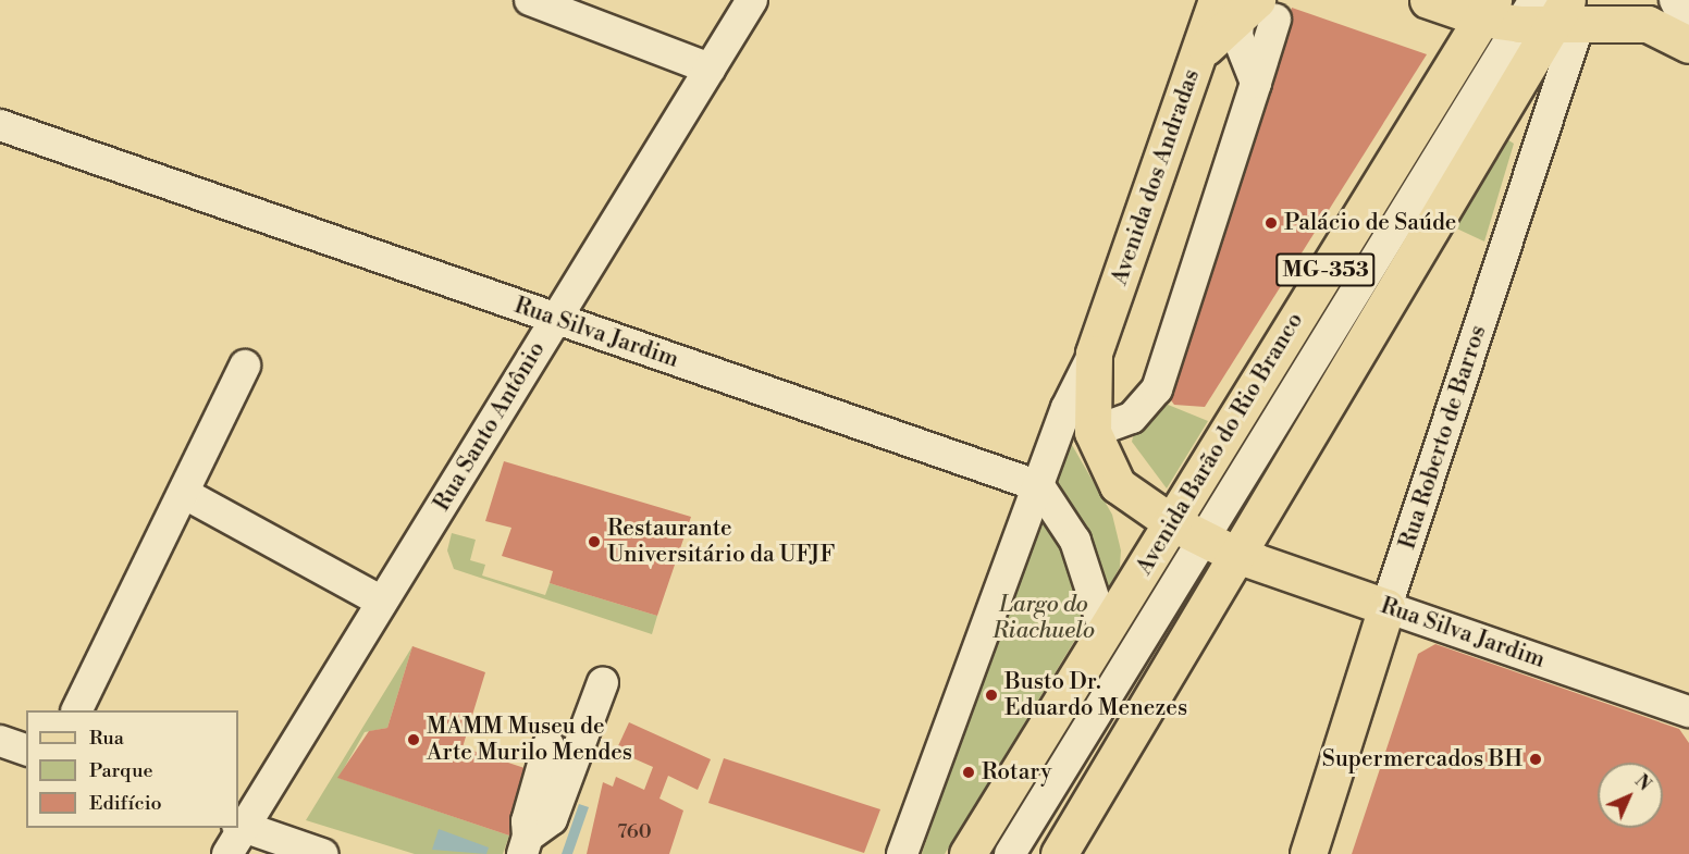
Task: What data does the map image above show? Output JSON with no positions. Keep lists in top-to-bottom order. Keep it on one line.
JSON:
{"streets":{"main road":["Avenida dos Andradas","MG-353","Rua Silva Jardim","Rua Roberto de Barros","Avenida Barão do Rio Branco"],"street":["Rua Santo Antônio"]},"crossings":[["Avenida dos Andradas","Rua Silva Jardim"],["Avenida dos Andradas","Avenida Barão do Rio Branco"],["Rua Silva Jardim","Rua Santo Antônio"],["Rua Silva Jardim","Rua Roberto de Barros"],["Rua Roberto de Barros","Avenida Barão do Rio Branco"]],"parks":["Largo do Riachuelo"],"places":["Palácio de Saúde","Restaurante Universitário da UFJF","Busto Dr. Eduardo Menezes","MAMM Museu de Arte Murilo Mendes","Supermercados BH","Rotary"],"house_numbers":["760"],"legend":["Rua","Parque","Edifício"],"north":"top right"}
